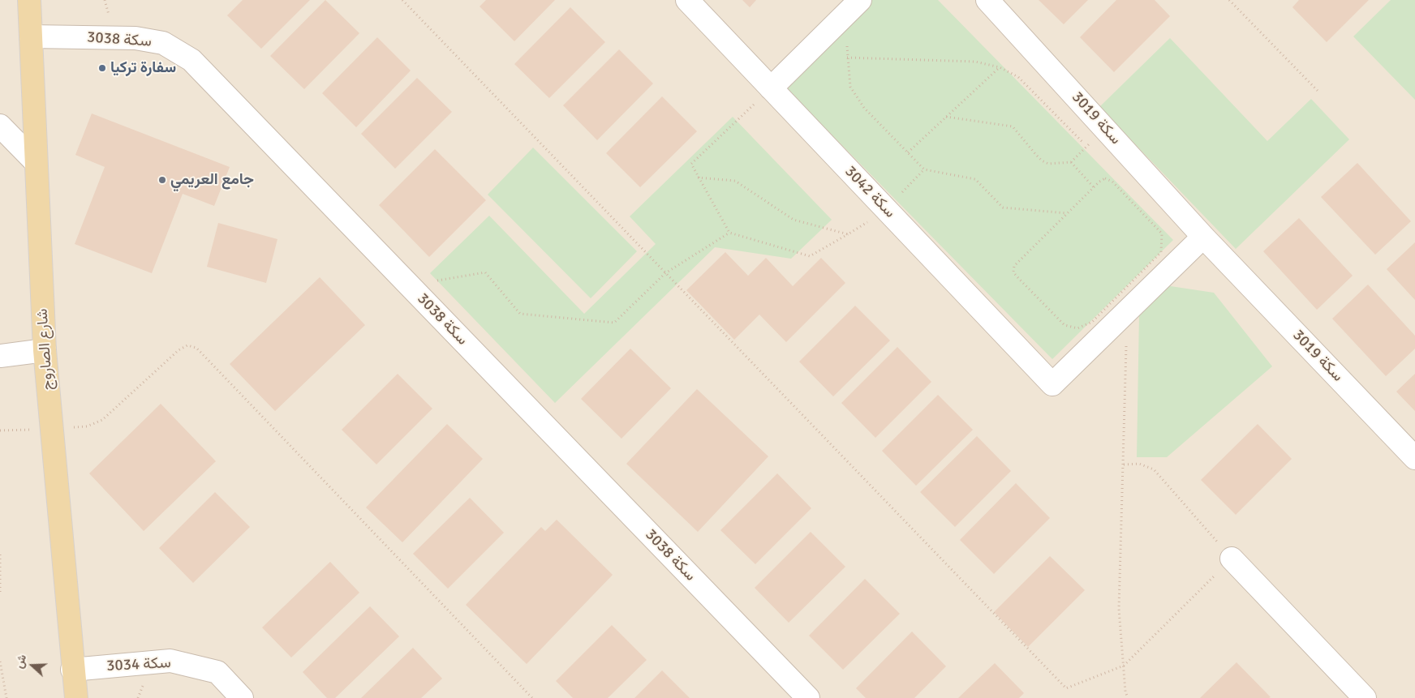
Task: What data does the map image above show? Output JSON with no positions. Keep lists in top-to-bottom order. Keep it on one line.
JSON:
{"streets":{"main road":["شارع الصاروج"],"street":["سكة 3038","سكة 3019","سكة 3042","سكة 3034"]},"crossings":[["سكة 3038","شارع الصاروج"],["شارع الصاروج","سكة 3034"]],"places":["سفارة تركيا","جامع العريمي"],"north":"left"}
